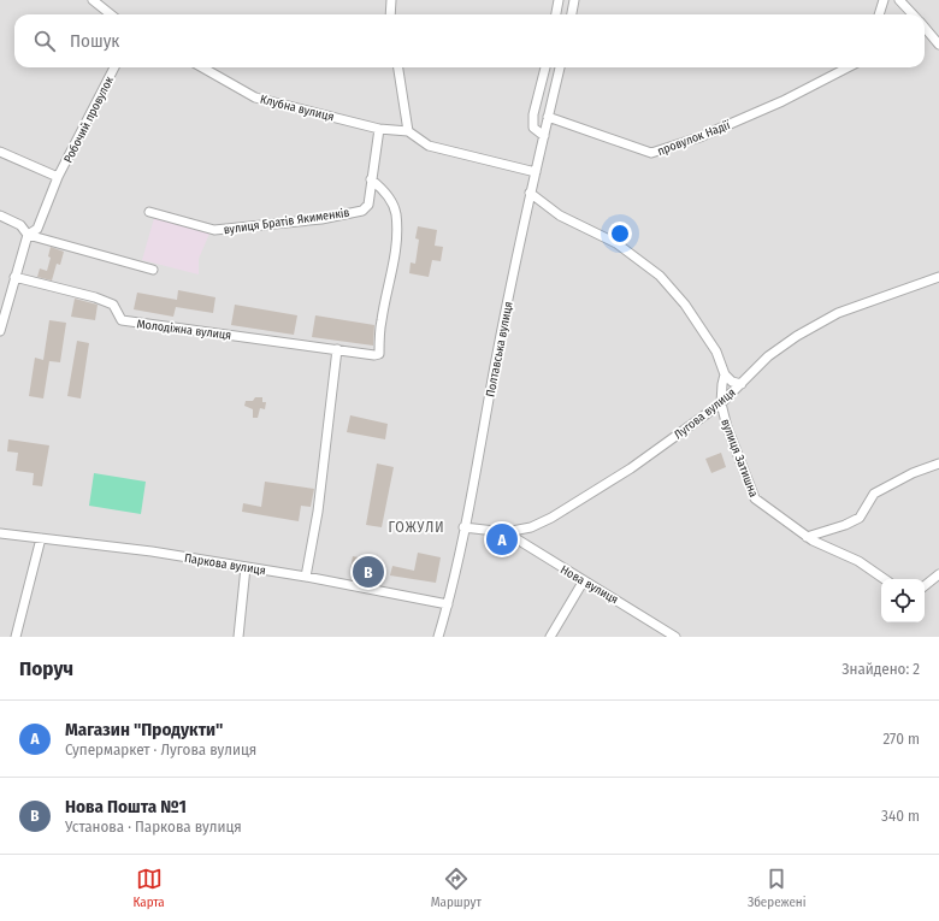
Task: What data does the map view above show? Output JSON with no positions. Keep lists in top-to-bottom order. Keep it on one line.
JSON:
{"streets":{"street":["Клубна вулиця","Робочий провулок","провулок Надії","вулиця Братів Якименків","Молодіжна вулиця","Полтавська вулиця","Лугова вулиця","вулиця Затишна","Паркова вулиця","Нова вулиця"]},"crossings":[["Клубна вулиця","вулиця Братів Якименків"],["провулок Надії","Полтавська вулиця"],["вулиця Братів Якименків","Молодіжна вулиця"],["Полтавська вулиця","Лугова вулиця"],["Полтавська вулиця","вулиця Затишна"],["Полтавська вулиця","Паркова вулиця"],["Лугова вулиця","вулиця Затишна"],["Лугова вулиця","Нова вулиця"]],"districts":["ГОЖУЛИ"],"page":{"search":"Пошук","pins":["A","B"],"heading":["Поруч","Знайдено: 2"],"list":[{"mark":"A","name":"Магазин \"Продукти\"","note":"Супермаркет · Лугова вулиця","value":"270 m"},{"mark":"B","name":"Нова Пошта №1","note":"Установа · Паркова вулиця","value":"340 m"}],"nav":["Карта","Маршрут","Збережені"]}}
